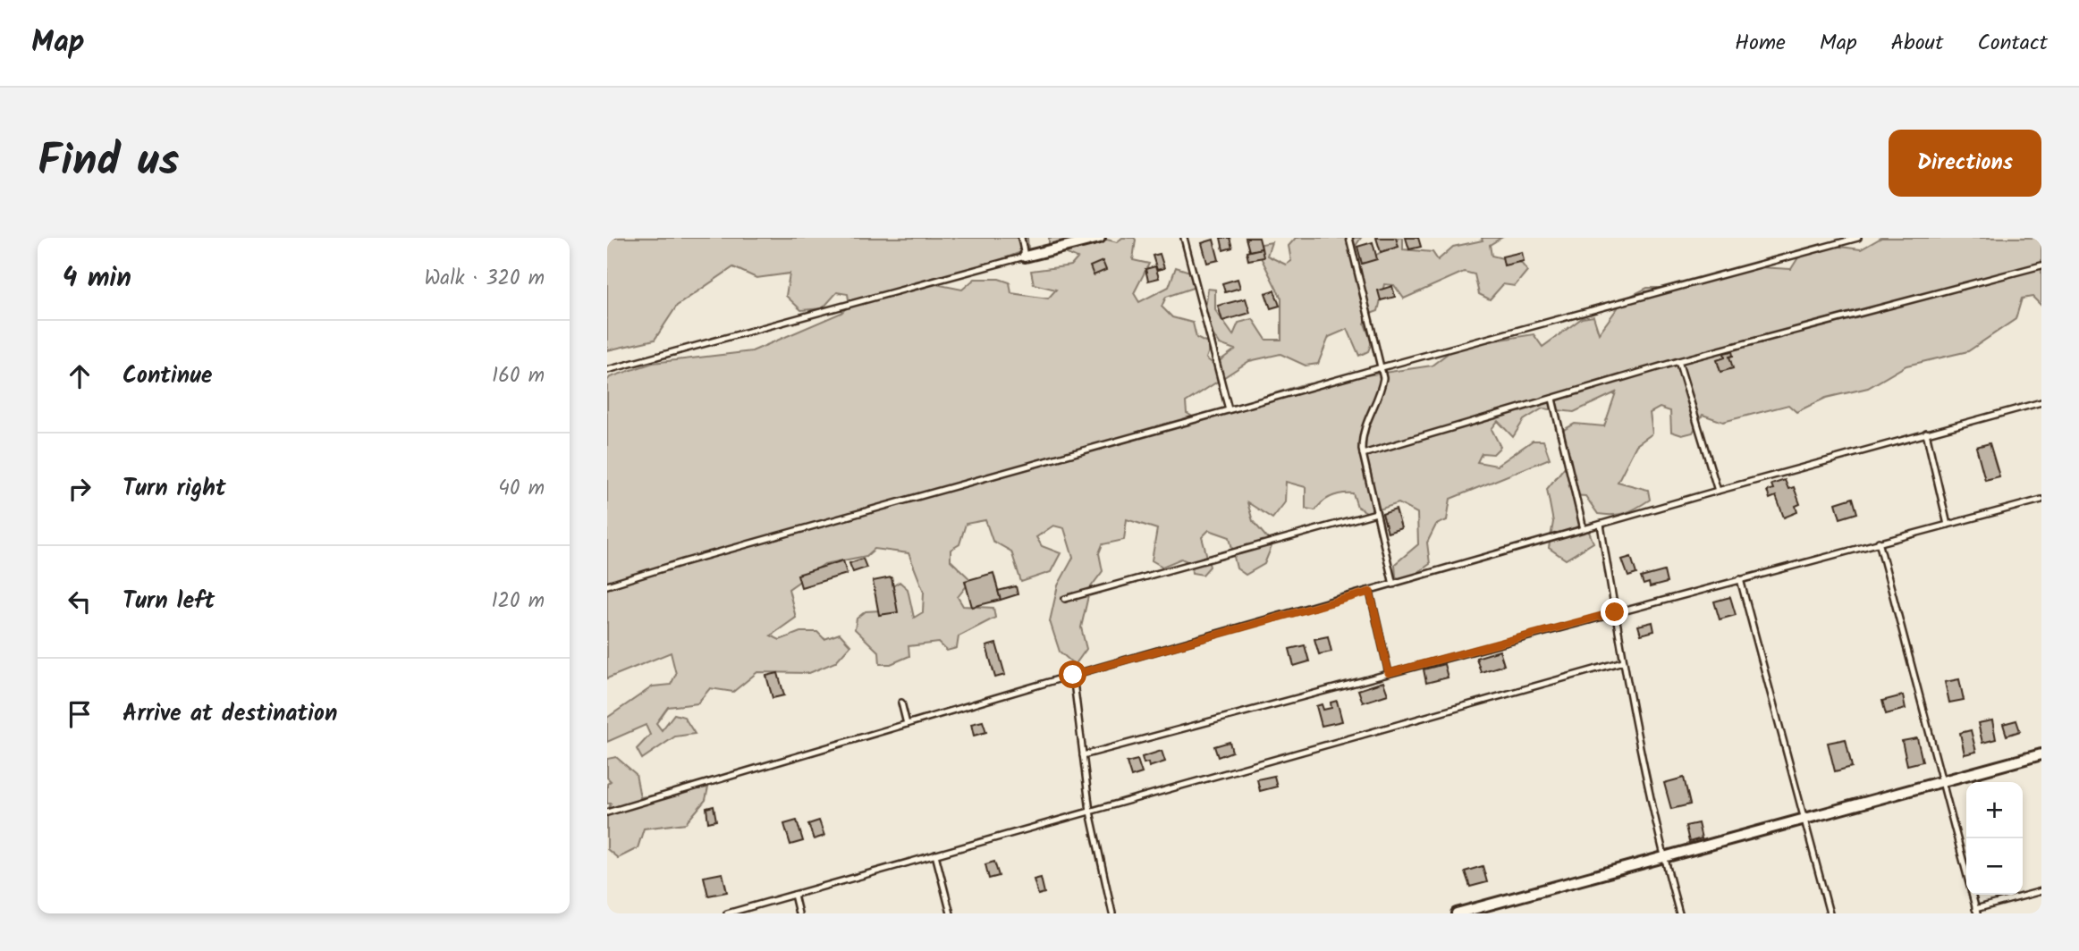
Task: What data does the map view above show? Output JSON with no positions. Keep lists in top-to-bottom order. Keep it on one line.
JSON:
{"page":{"header":"Map","nav":["Home","Map","About","Contact"],"title":"Find us","buttons":"Directions","heading":["4 min","Walk · 320 m"],"list":[["Continue","160 m"],["Turn right","40 m"],["Turn left","120 m"],"Arrive at destination"],"map_buttons":["+","−"]}}
